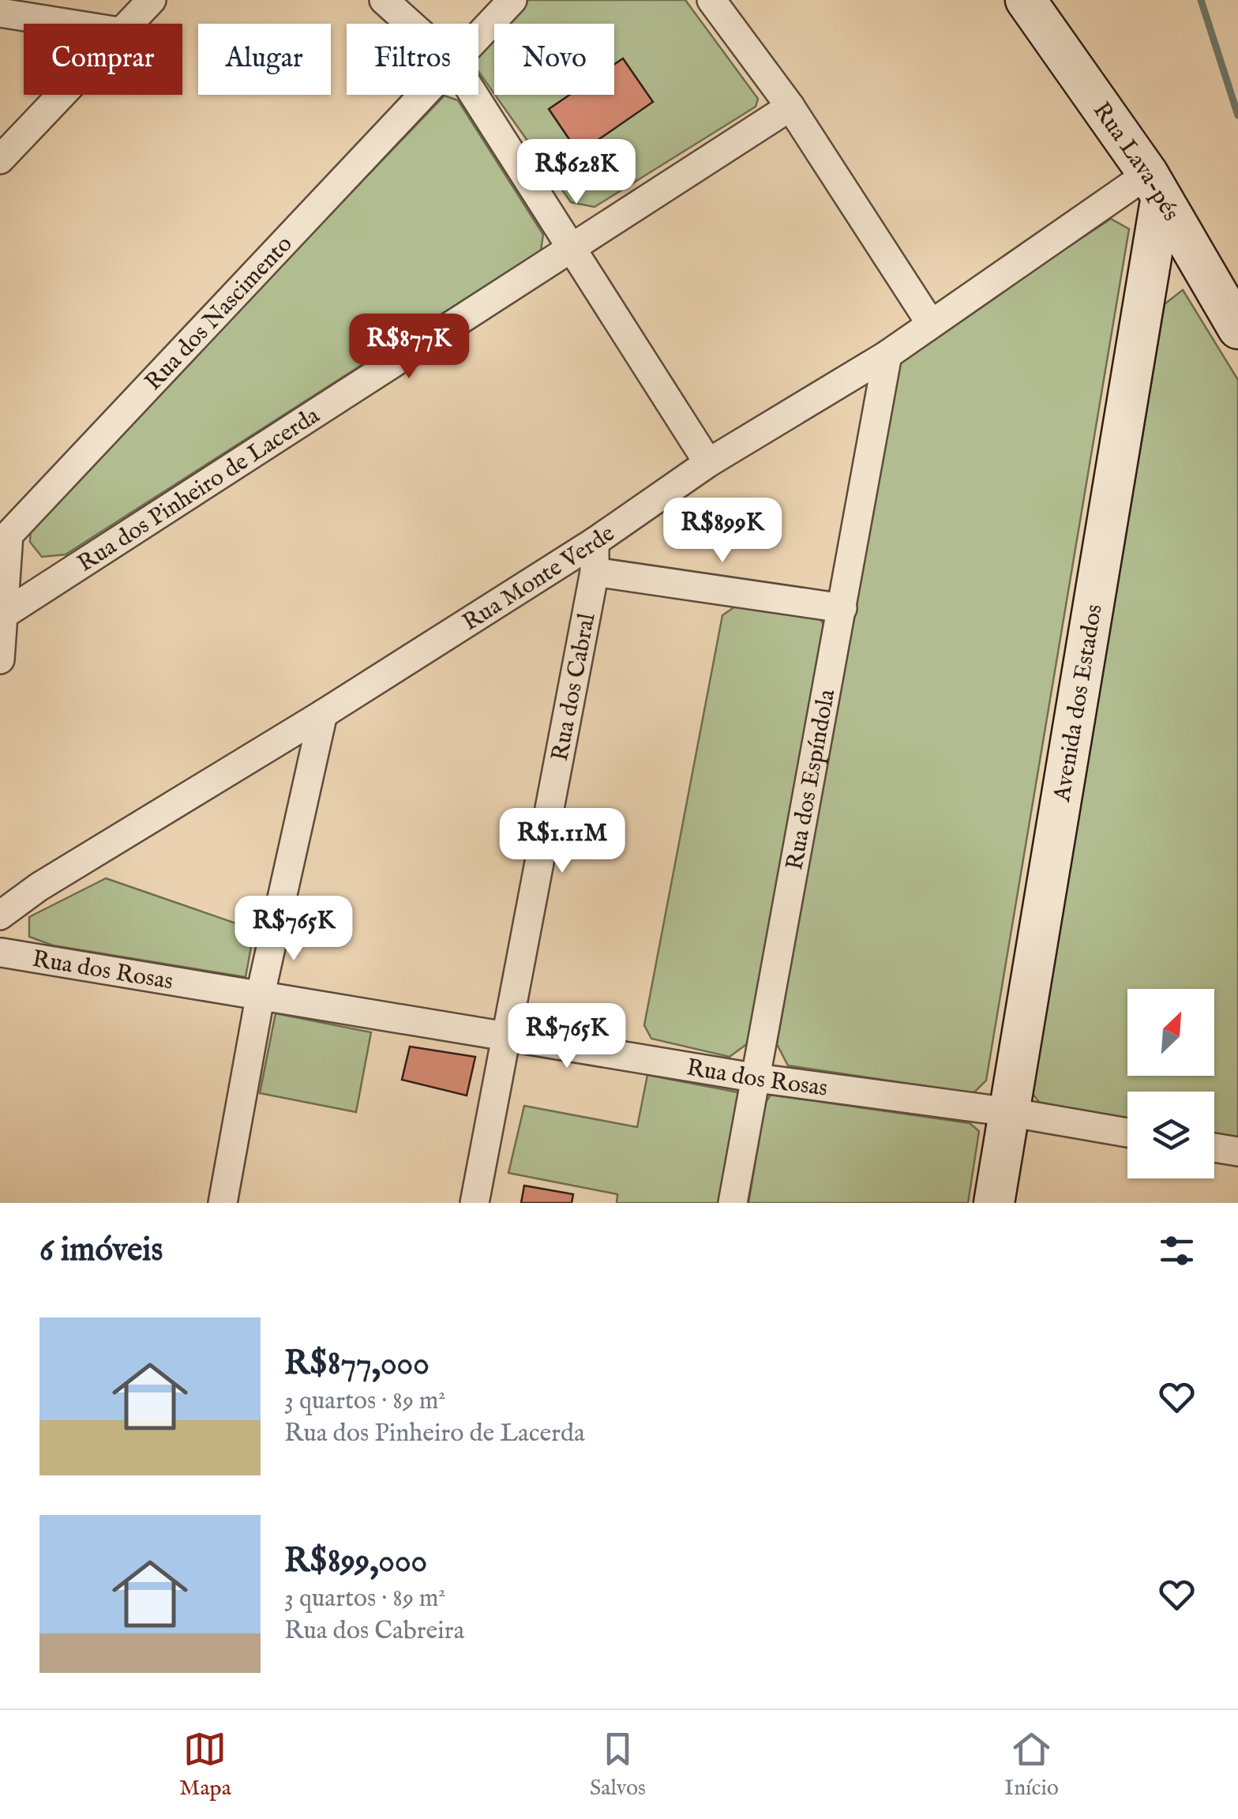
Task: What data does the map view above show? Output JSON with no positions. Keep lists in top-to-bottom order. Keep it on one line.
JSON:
{"streets":{"street":["Rua Lava-pés","Rua dos Nascimento","Rua dos Pinheiro de Lacerda","Rua Monte Verde","Rua dos Cabral","Avenida dos Estados","Rua dos Espíndola","Rua dos Rosas"]},"crossings":[["Rua Lava-pés","Rua Monte Verde"],["Rua Lava-pés","Avenida dos Estados"],["Rua dos Nascimento","Rua dos Pinheiro de Lacerda"],["Rua Monte Verde","Rua dos Cabral"],["Rua Monte Verde","Avenida dos Estados"],["Rua Monte Verde","Rua dos Espíndola"],["Rua dos Cabral","Rua dos Rosas"],["Avenida dos Estados","Rua dos Rosas"],["Rua dos Espíndola","Rua dos Rosas"]],"north":"top right","page":{"chip":["Comprar","Alugar","Filtros","Novo"],"price":["R$628K","R$877K","R$899K","R$1.11M","R$765K","R$765K"],"heading":"6 imóveis","list":[{"name":"R$877,000","note":"3 quartos · 89 m² · Rua dos Pinheiro de Lacerda"},{"name":"R$899,000","note":"3 quartos · 89 m² · Rua dos Cabreira"}],"tabs":["Mapa","Salvos","Início"]}}
